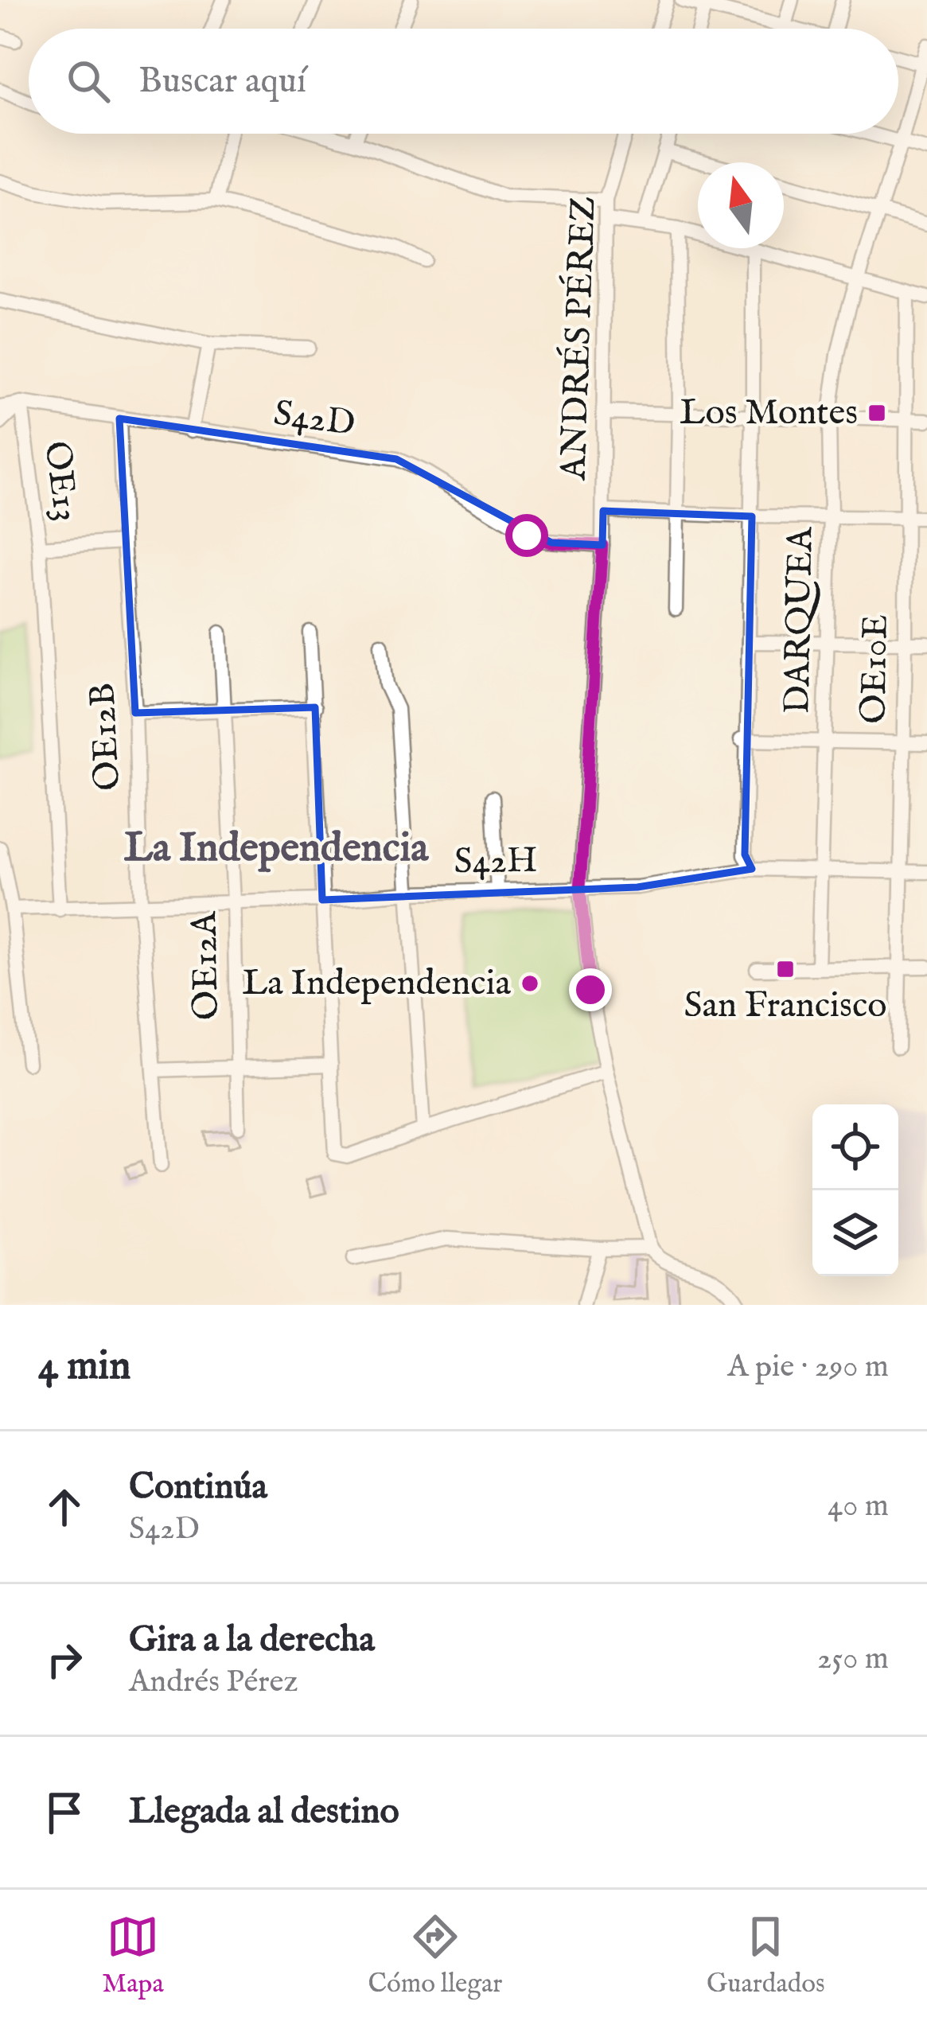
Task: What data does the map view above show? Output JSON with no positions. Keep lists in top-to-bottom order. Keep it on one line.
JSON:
{"streets":{"street":["ANDRÉS PÉREZ","S42D","OE13","DARQUEA","OE10E","OE12B","S42H","OE12A"]},"crossings":[["ANDRÉS PÉREZ","S42D"],["ANDRÉS PÉREZ","S42H"],["S42D","OE13"],["S42D","OE12B"],["OE13","S42H"],["DARQUEA","S42H"],["OE10E","S42H"],["OE12B","S42H"],["S42H","OE12A"]],"districts":["La Independencia"],"places":{"transit":["Los Montes","San Francisco"],"other":["La Independencia"]},"north":"top","page":{"search":"Buscar aquí","heading":["4 min","A pie · 290 m"],"list":[["Continúa","S42D","40 m"],["Gira a la derecha","Andrés Pérez","250 m"],"Llegada al destino"],"nav":["Mapa","Cómo llegar","Guardados"]}}
